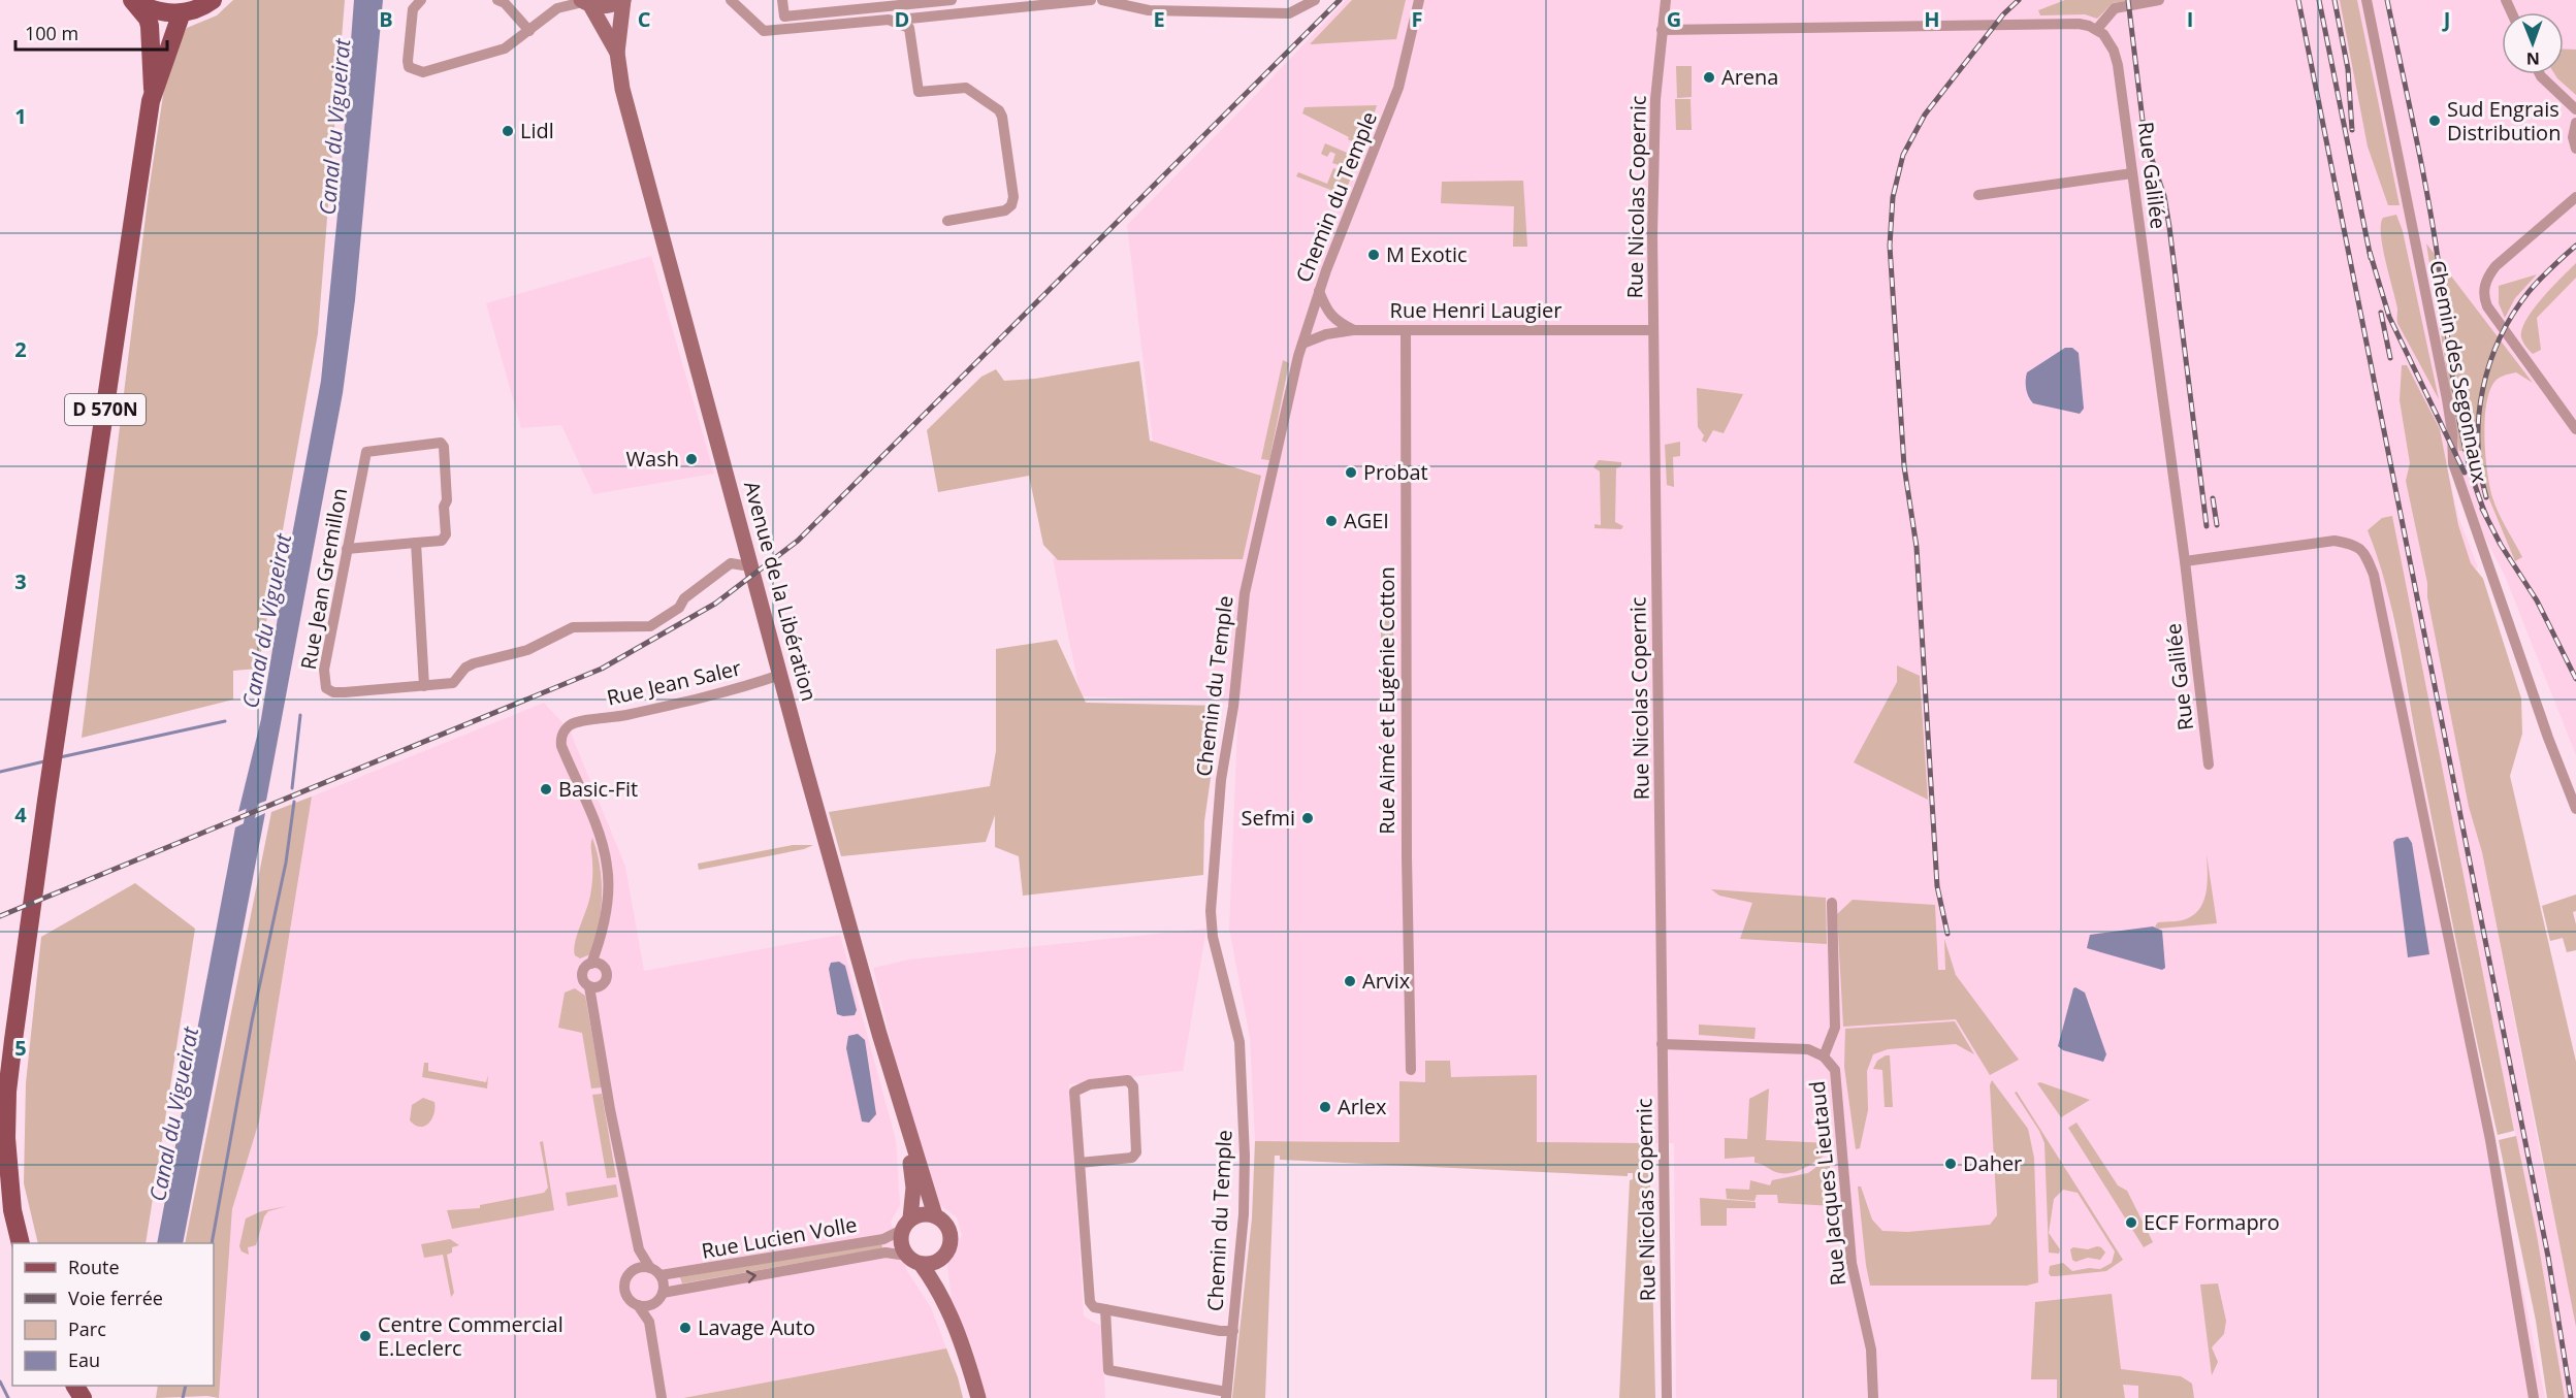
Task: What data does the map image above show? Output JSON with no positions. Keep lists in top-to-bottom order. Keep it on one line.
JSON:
{"streets":{"main road":["D 570N","Avenue de la Libération"],"street":["Rue Galilée","Chemin du Temple","Rue Nicolas Copernic","Rue Henri Laugier","Chemin des Segonnaux","Rue Jean Gremillon","Rue Jean Saler","Rue Aimé et Eugénie Cotton","Rue Jacques Lieutaud","Rue Lucien Volle"]},"crossings":[["Chemin du Temple","Rue Henri Laugier"],["Rue Nicolas Copernic","Rue Henri Laugier"],["Rue Nicolas Copernic","Rue Jacques Lieutaud"],["Rue Henri Laugier","Rue Aimé et Eugénie Cotton"],["Avenue de la Libération","Rue Jean Saler"],["Avenue de la Libération","Rue Lucien Volle"]],"water":["Canal du Vigueirat"],"places":["Arena","Sud Engrais Distribution","Lidl","M Exotic","Wash","Probat","AGEI","Basic-Fit","Sefmi","Arvix","Arlex","Daher","ECF Formapro","Lavage Auto","Centre Commercial E.Leclerc"],"legend":["Route","Voie ferrée","Parc","Eau"],"scale_bar":"100 m","north":"bottom","grid":{"columns":["B","C","D","E","F","G","H","I","J"],"rows":["1","2","3","4","5"]}}
